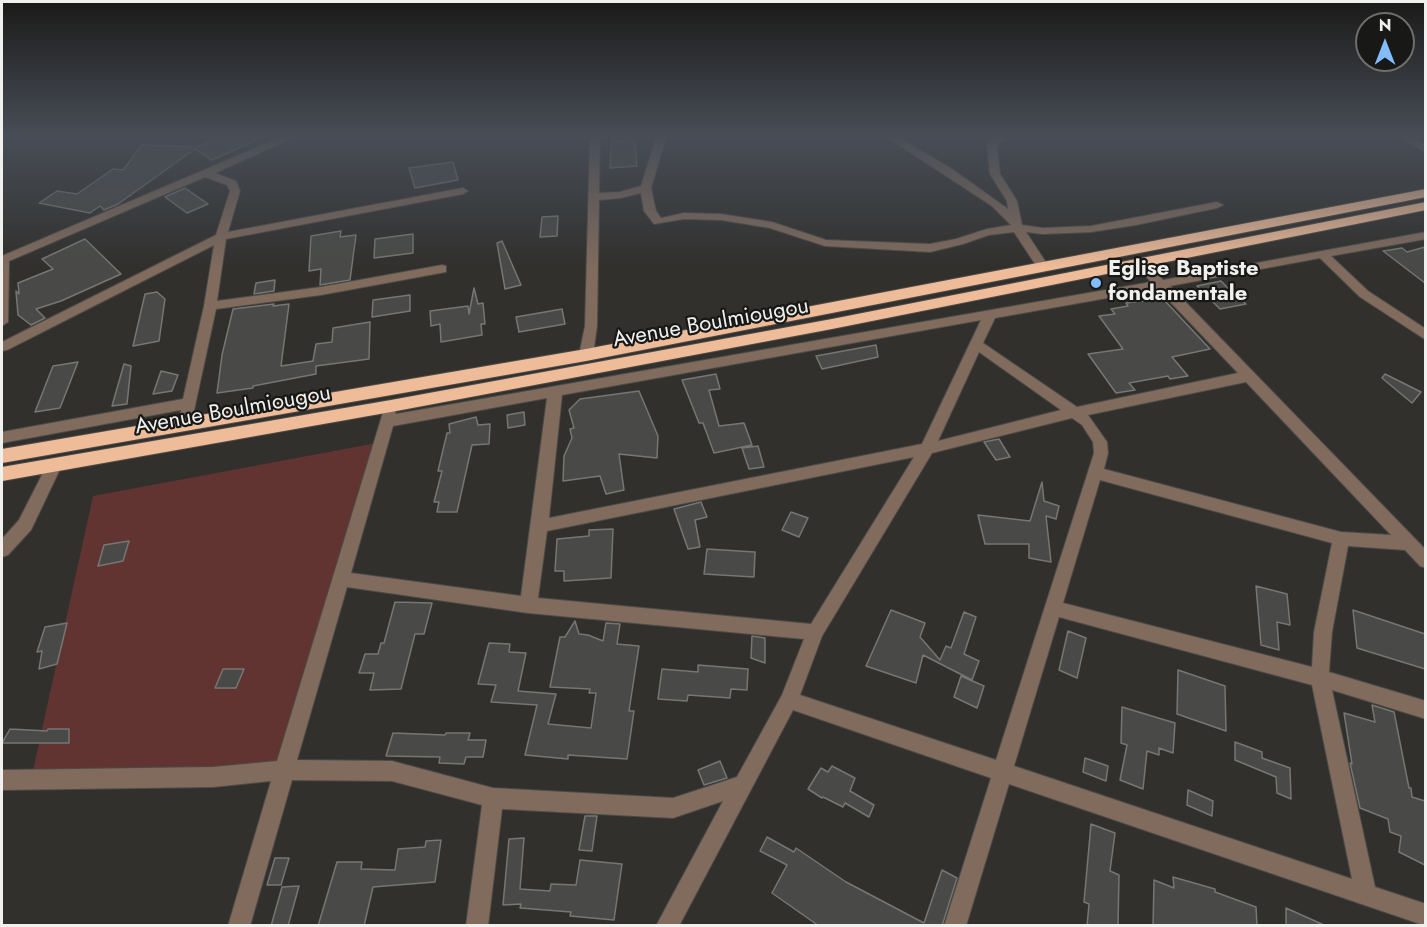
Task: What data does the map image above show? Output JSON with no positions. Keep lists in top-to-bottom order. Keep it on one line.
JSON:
{"streets":{"highway":["Avenue Boulmiougou"]},"places":["Eglise Baptiste fondamentale"],"north":"top"}
